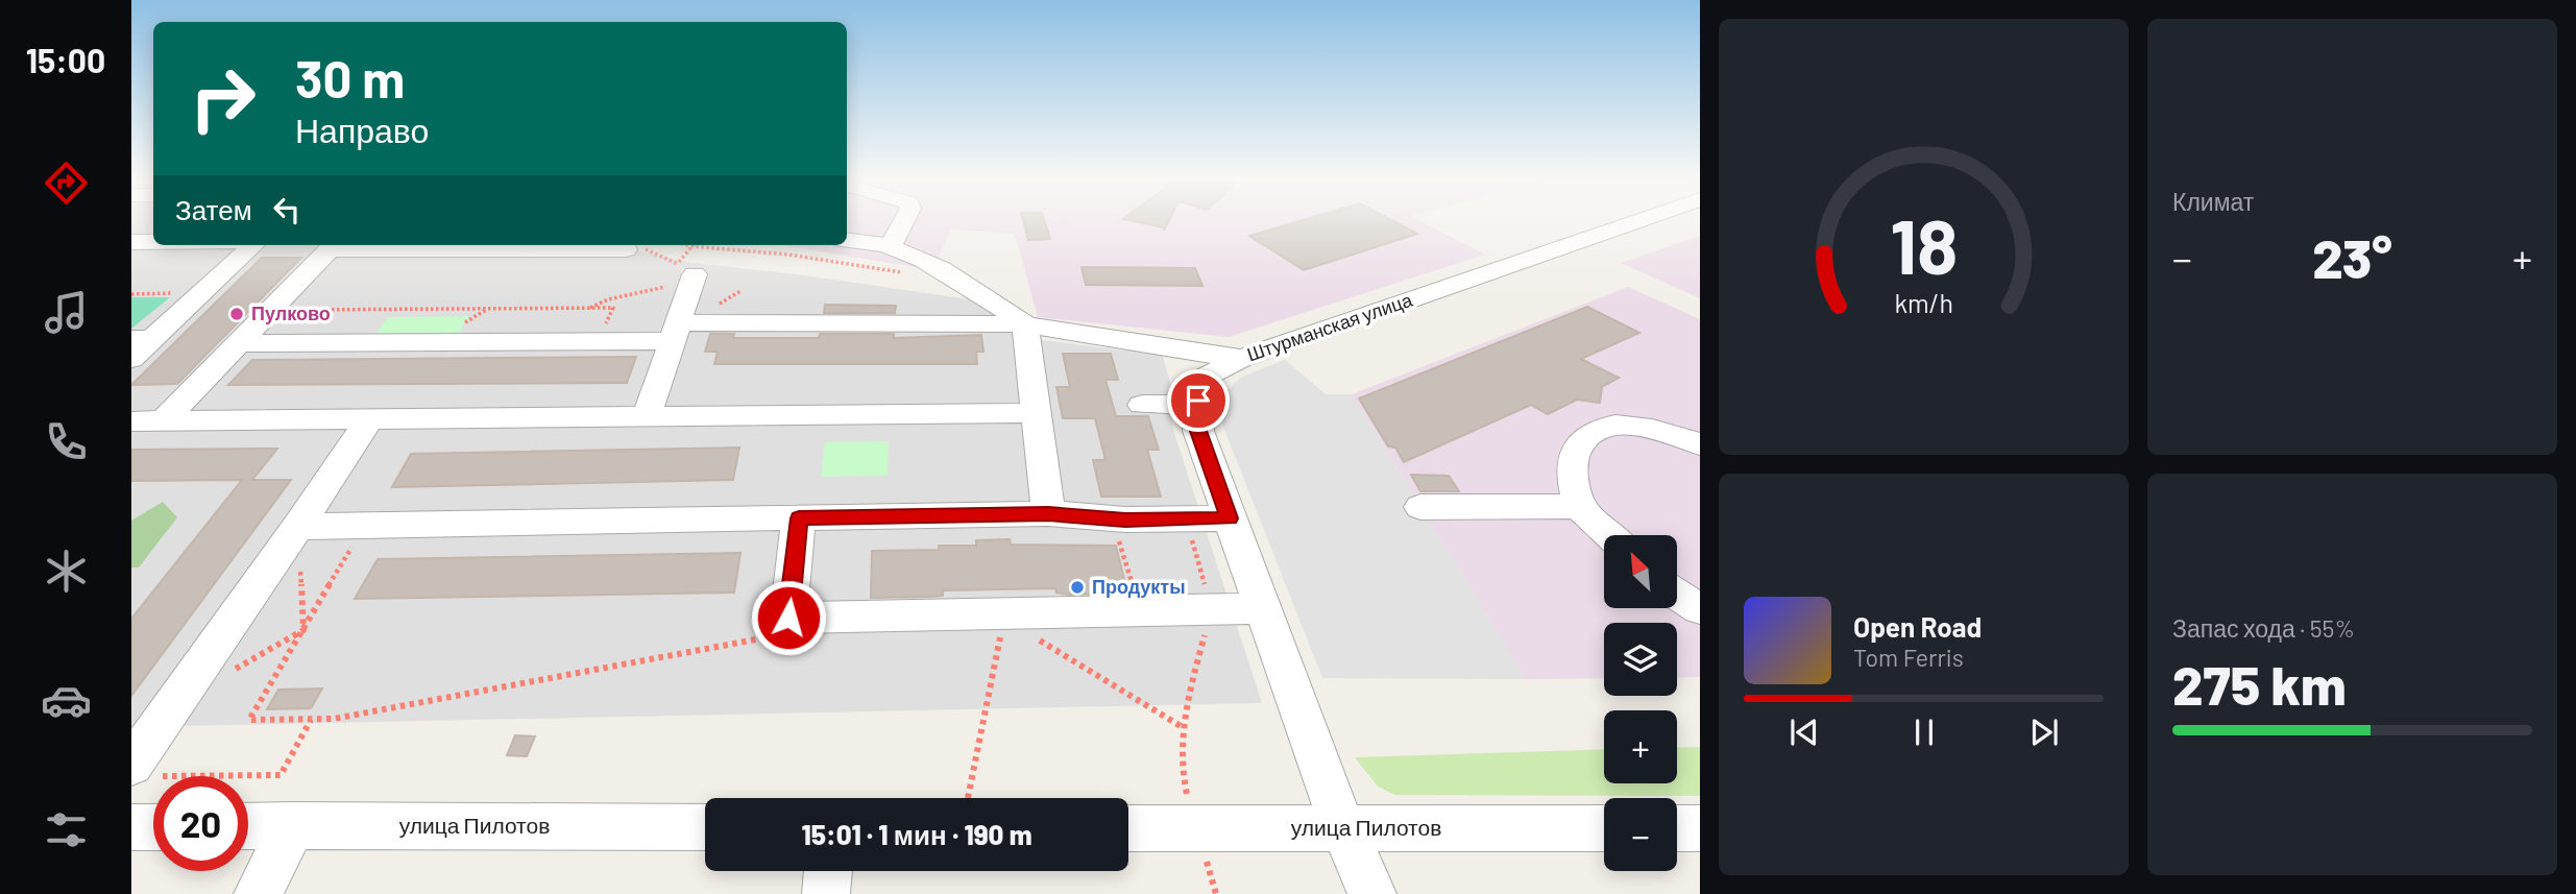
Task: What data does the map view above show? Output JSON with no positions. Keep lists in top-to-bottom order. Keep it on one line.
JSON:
{"streets":{"street":["Штурманская улица","улица Пилотов"]},"places":["Пулково","Продукты"],"north":"top left","page":{"tabs":"15:00","tile":["Климат",["Запас хода · 55%","275 km"]],"turn":["30 m","Направо"],"then":"Затем","heat":["−","23°","+"],"map_buttons":["+","−"],"song":["Open Road","Tom Ferris"],"limit":"20","trip":"15:01 · 1 мин · 190 m","gauge":["18","km/h"]}}
